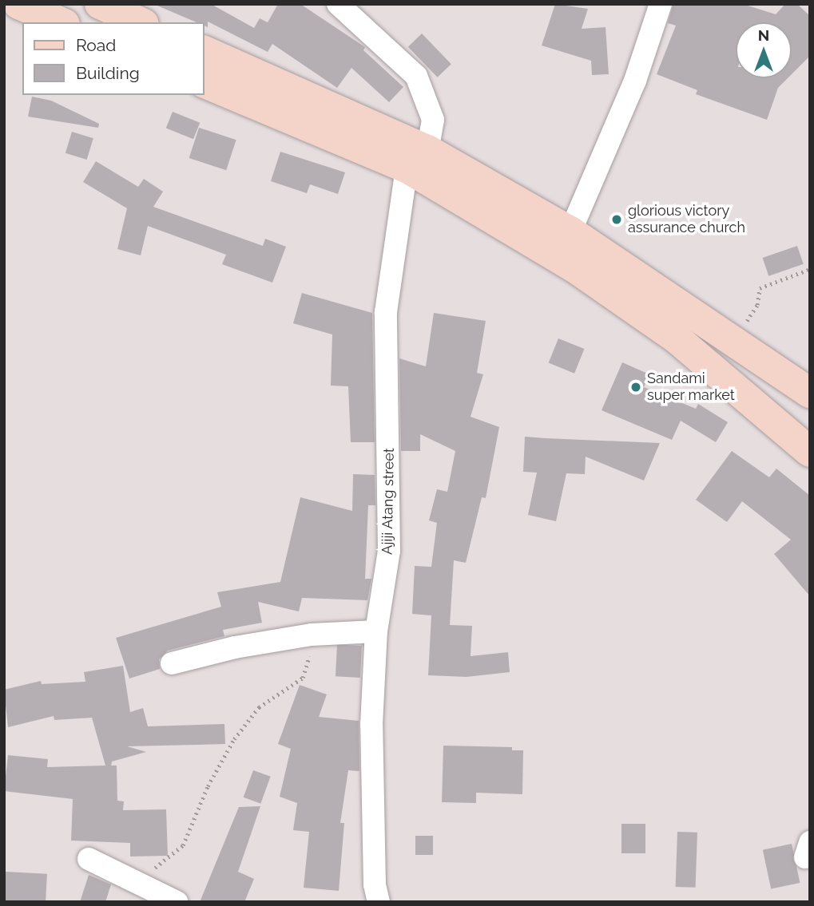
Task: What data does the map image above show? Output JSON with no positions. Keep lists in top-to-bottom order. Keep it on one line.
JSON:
{"streets":{"street":["Ajiji Atang street"]},"places":["glorious victory assurance church","Sandami super market"],"legend":["Road","Building"],"north":"top"}
